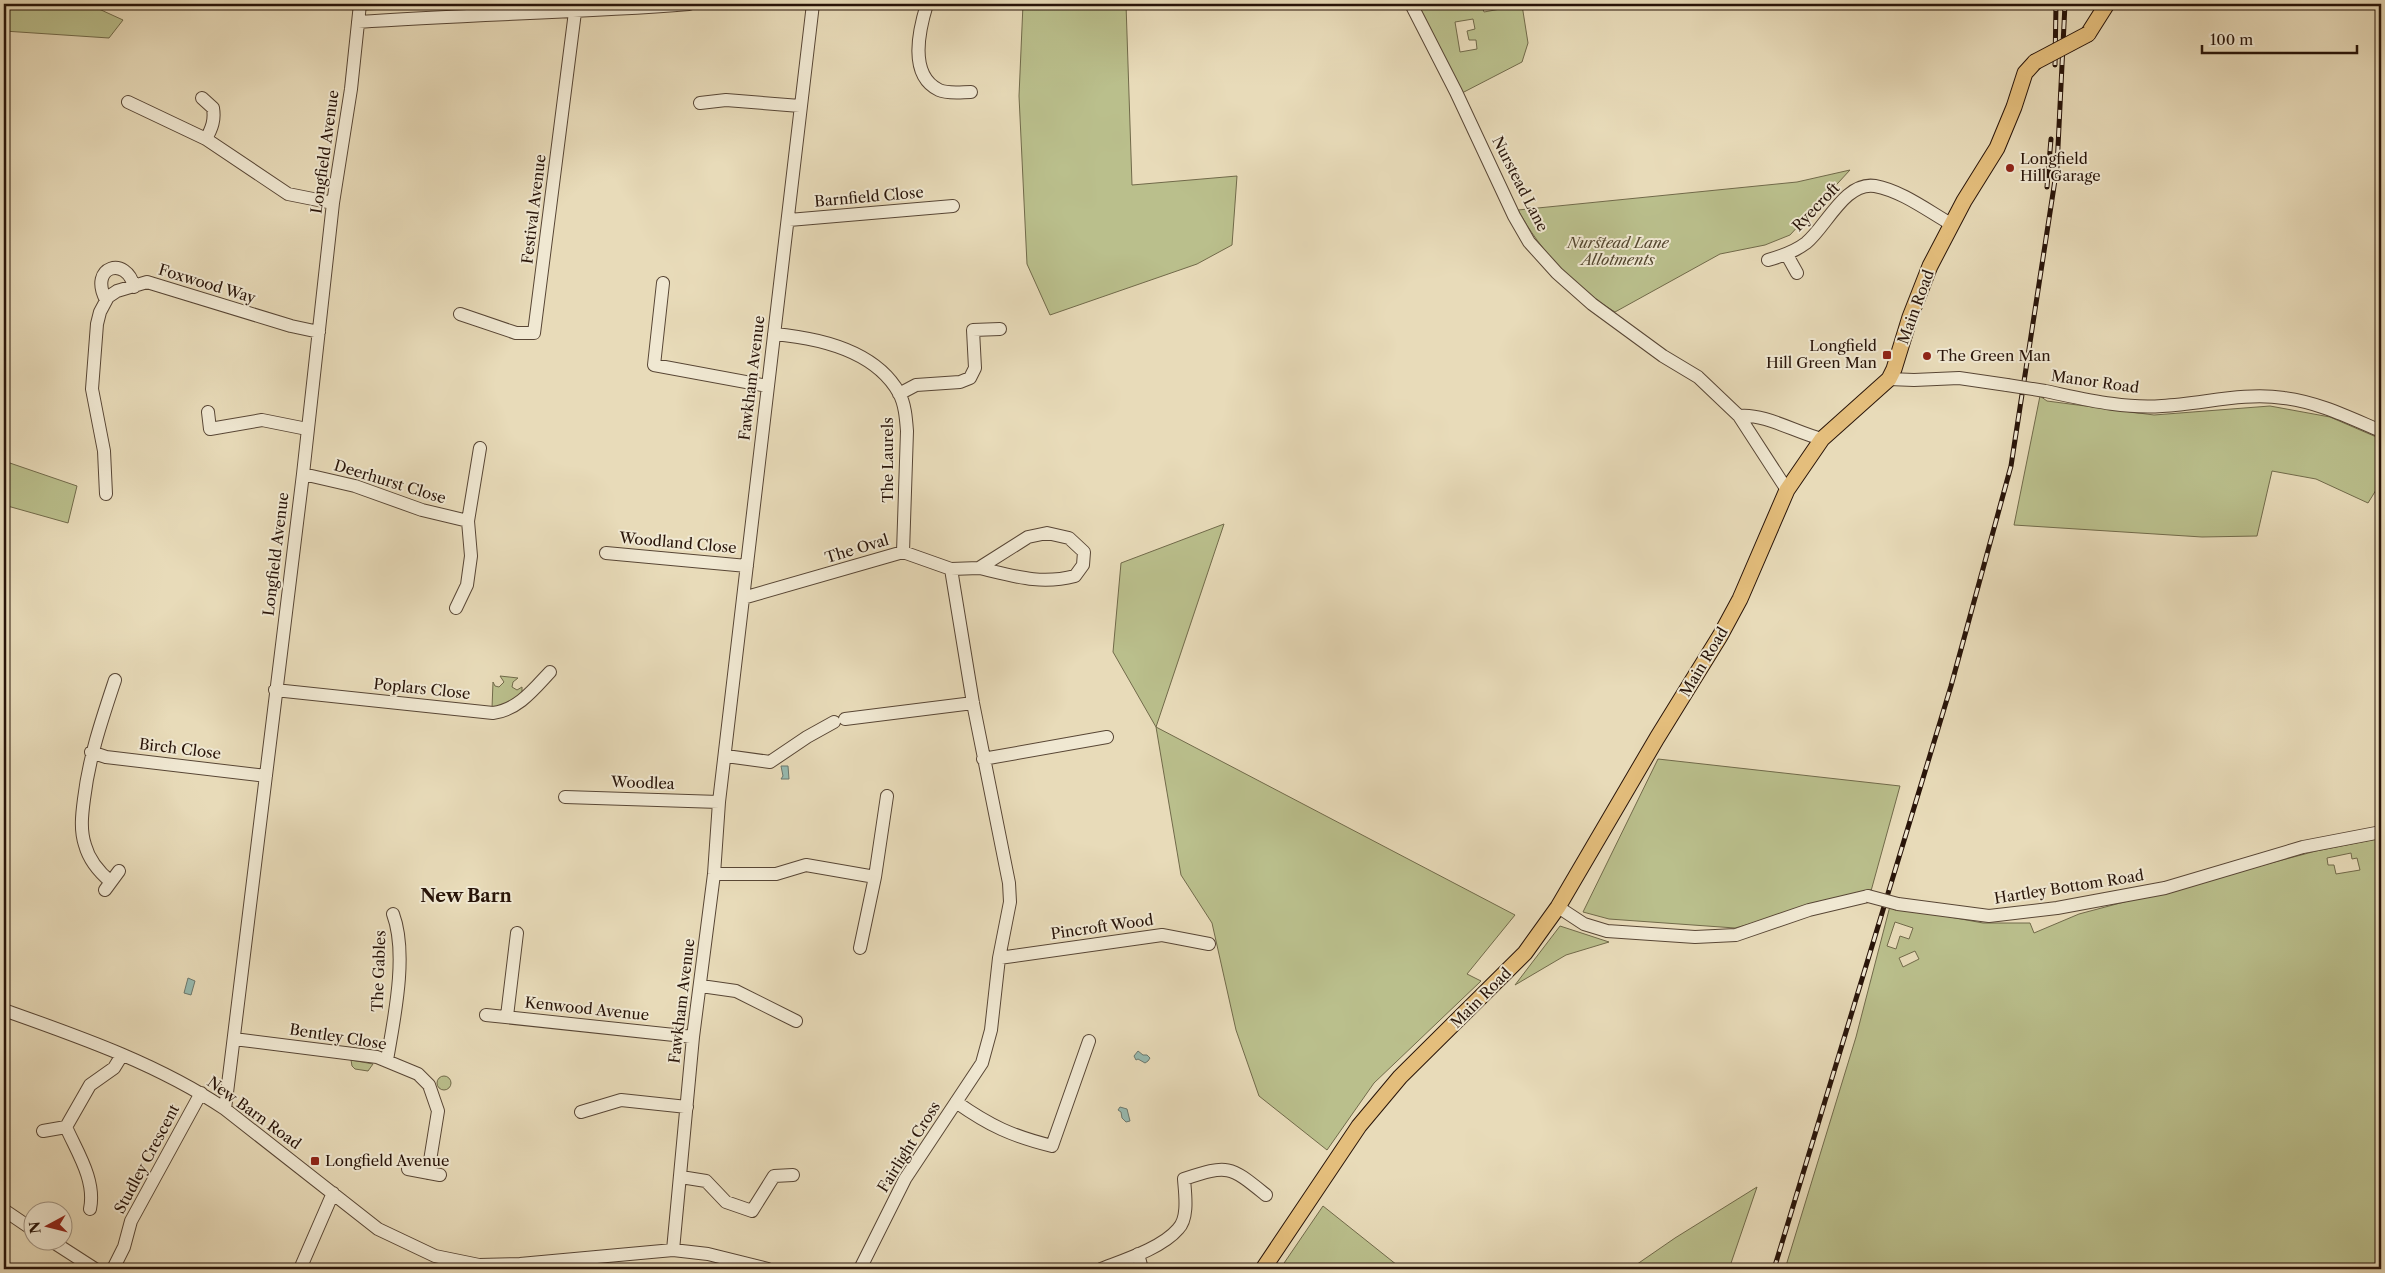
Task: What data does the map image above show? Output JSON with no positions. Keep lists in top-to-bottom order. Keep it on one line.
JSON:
{"streets":{"main road":["Main Road"],"street":["Longfield Avenue","Nurstead Lane","Barnfield Close","Ryecroft","Festival Avenue","Foxwood Way","Fawkham Avenue","Manor Road","The Laurels","Deerhurst Close","Woodland Close","The Oval","Poplars Close","Birch Close","Woodlea","Hartley Bottom Road","Pincroft Wood","The Gables","Kenwood Avenue","Bentley Close","New Barn Road","Fairlight Cross","Studley Crescent"]},"crossings":[["Longfield Avenue","Foxwood Way"],["Longfield Avenue","Deerhurst Close"],["Longfield Avenue","Poplars Close"],["Longfield Avenue","Birch Close"],["Longfield Avenue","Bentley Close"],["Longfield Avenue","New Barn Road"],["Nurstead Lane","Main Road"],["Barnfield Close","Fawkham Avenue"],["Ryecroft","Main Road"],["Main Road","Manor Road"],["Main Road","Hartley Bottom Road"],["Fawkham Avenue","The Laurels"],["Fawkham Avenue","Woodland Close"],["Fawkham Avenue","The Oval"],["Fawkham Avenue","Woodlea"],["Fawkham Avenue","Kenwood Avenue"],["Fawkham Avenue","New Barn Road"],["The Laurels","The Oval"],["The Gables","Bentley Close"],["New Barn Road","Studley Crescent"]],"districts":["New Barn"],"parks":["Nurstead Lane Allotments"],"places":{"other":["Longfield Hill Garage","The Green Man"],"transit":["Longfield Hill Green Man","Longfield Avenue"]},"scale_bar":"100 m","north":"left"}
